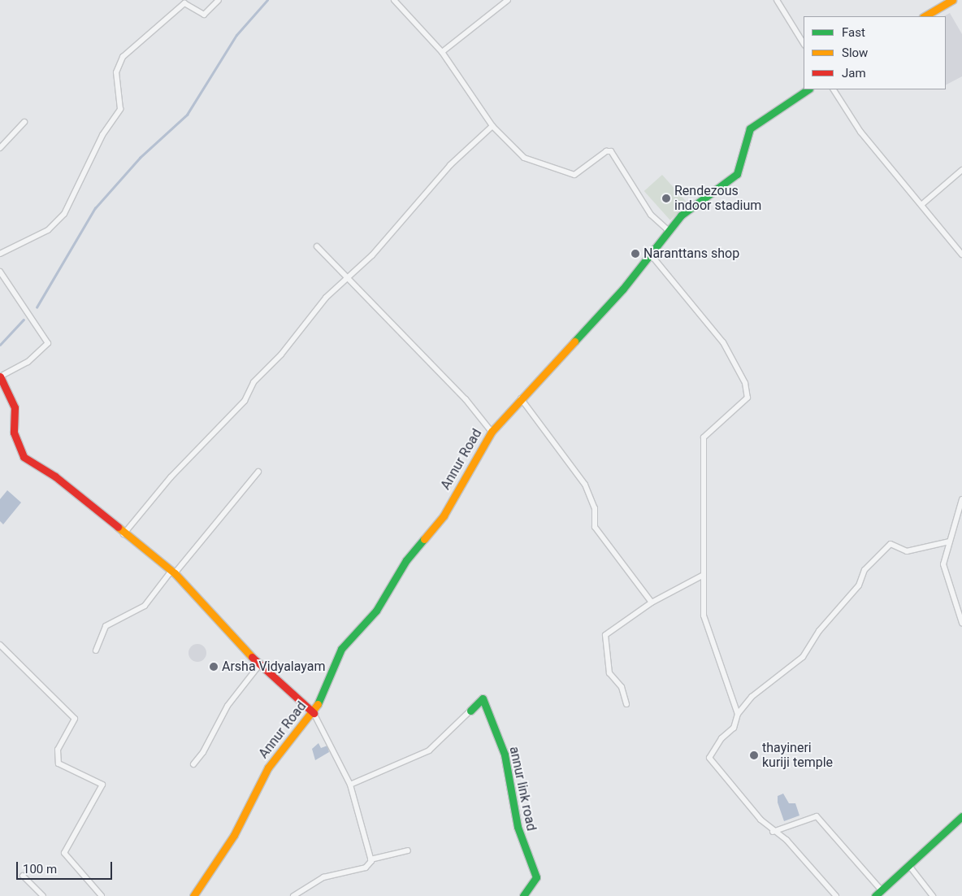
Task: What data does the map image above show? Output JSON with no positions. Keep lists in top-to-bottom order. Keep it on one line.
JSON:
{"streets":{"main road":["Annur Road","annur link road"]},"places":["Rendezous indoor stadium","Naranttans shop","Arsha Vidyalayam","thayineri kuriji temple"],"legend":["Fast","Slow","Jam"],"scale_bar":"100 m"}
